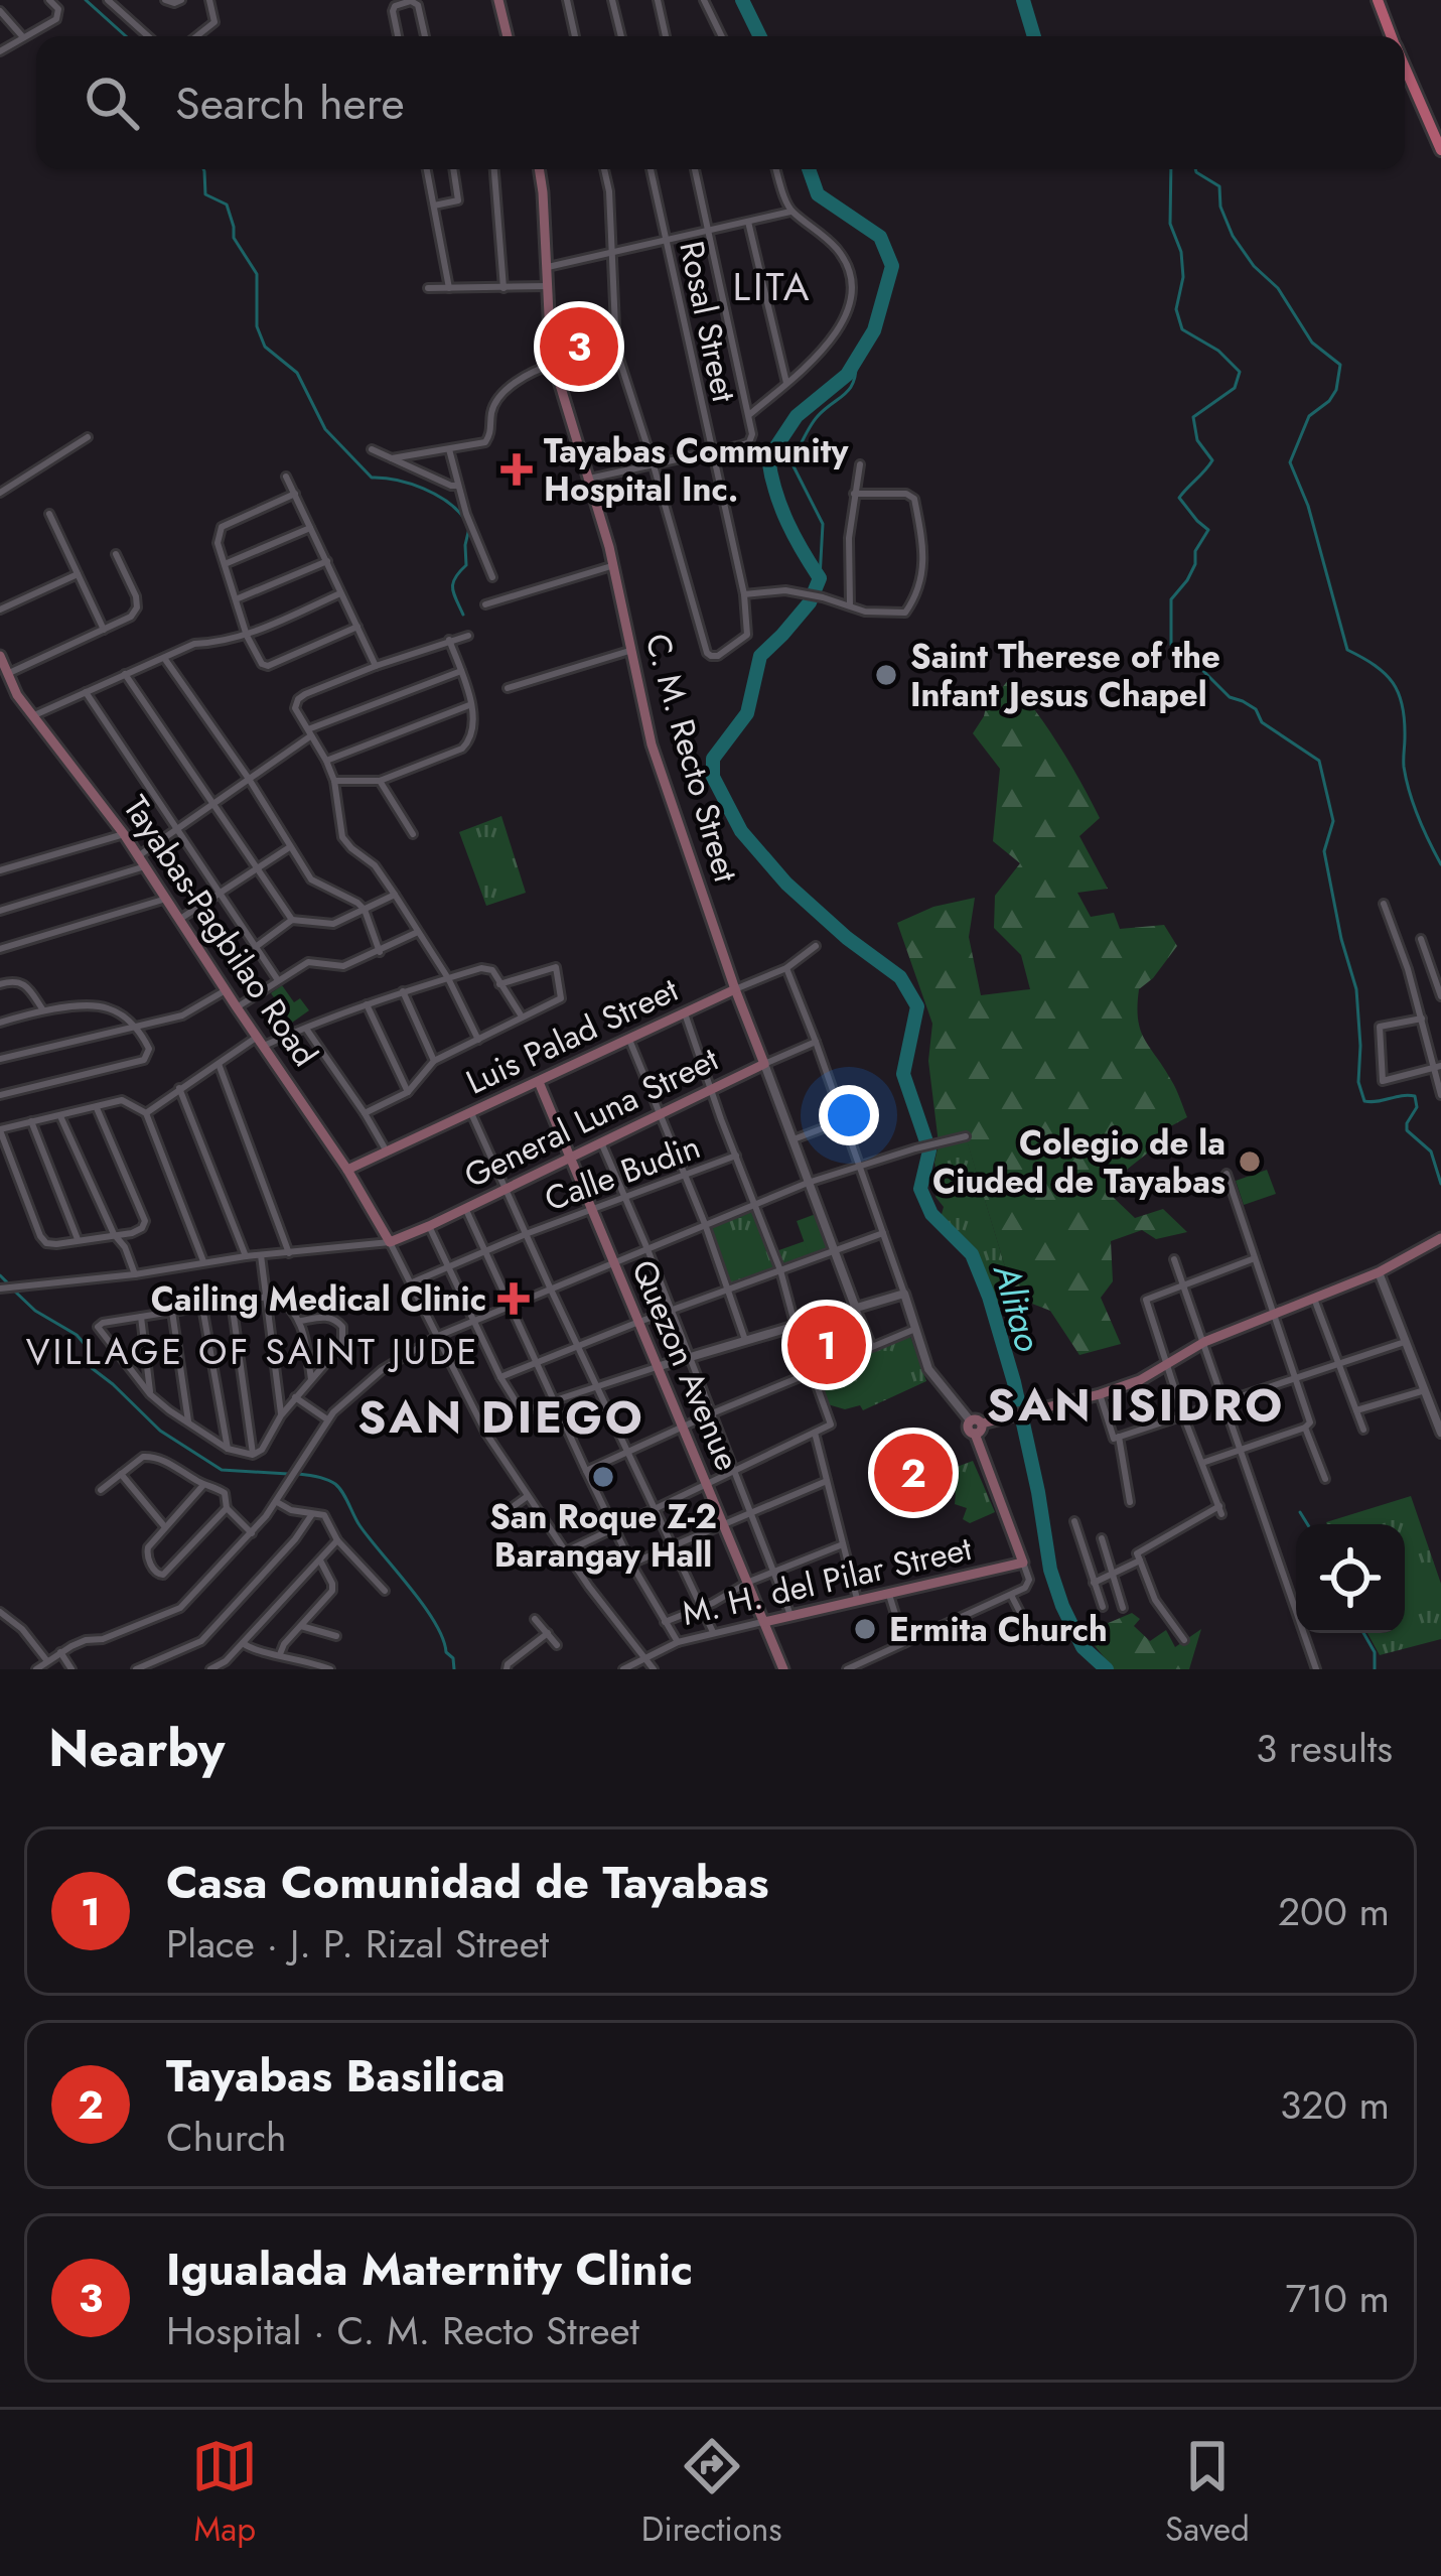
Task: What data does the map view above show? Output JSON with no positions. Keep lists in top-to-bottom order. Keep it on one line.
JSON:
{"streets":{"main road":["C. M. Recto Street","Tayabas-Pagbilao Road","Luis Palad Street","General Luna Street","Quezon Avenue","M. H. del Pilar Street"],"street":["Rosal Street","Calle Budin"]},"crossings":[["C. M. Recto Street","Luis Palad Street"],["C. M. Recto Street","General Luna Street"],["Tayabas-Pagbilao Road","Luis Palad Street"],["Tayabas-Pagbilao Road","General Luna Street"],["Luis Palad Street","Quezon Avenue"],["General Luna Street","Quezon Avenue"],["Calle Budin","Quezon Avenue"],["Quezon Avenue","M. H. del Pilar Street"]],"districts":["LITA","VILLAGE OF SAINT JUDE","SAN ISIDRO","SAN DIEGO"],"water":["Alitao"],"places":{"health":["Tayabas Community Hospital Inc.","Cailing Medical Clinic"],"other":["Saint Therese of the Infant Jesus Chapel","Colegio de la Ciuded de Tayabas","San Roque Z-2 Barangay Hall","Ermita Church"]},"page":{"search":"Search here","pins":["3","1","2"],"heading":["Nearby","3 results"],"list":[{"mark":"1","name":"Casa Comunidad de Tayabas","note":"Place · J. P. Rizal Street","value":"200 m"},{"mark":"2","name":"Tayabas Basilica","note":"Church","value":"320 m"},{"mark":"3","name":"Igualada Maternity Clinic","note":"Hospital · C. M. Recto Street","value":"710 m"}],"nav":["Map","Directions","Saved"]}}
